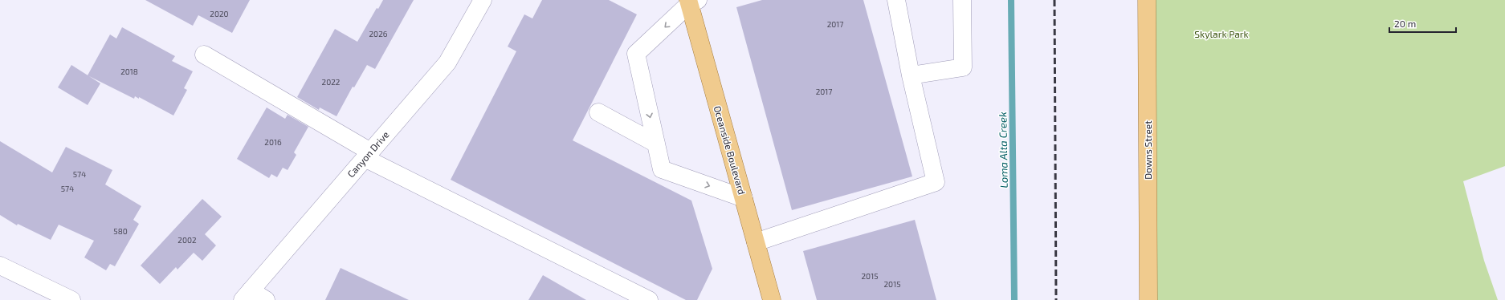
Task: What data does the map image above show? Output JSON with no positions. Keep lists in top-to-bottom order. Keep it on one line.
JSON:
{"streets":{"main road":["Oceanside Boulevard","Downs Street"],"street":["Canyon Drive"]},"water":["Loma Alta Creek"],"parks":["Skylark Park"],"house_numbers":["2020","2017","2026","2018","2022","2017","2016","574","574","580","2002","2015","2015"],"scale_bar":"20 m"}
